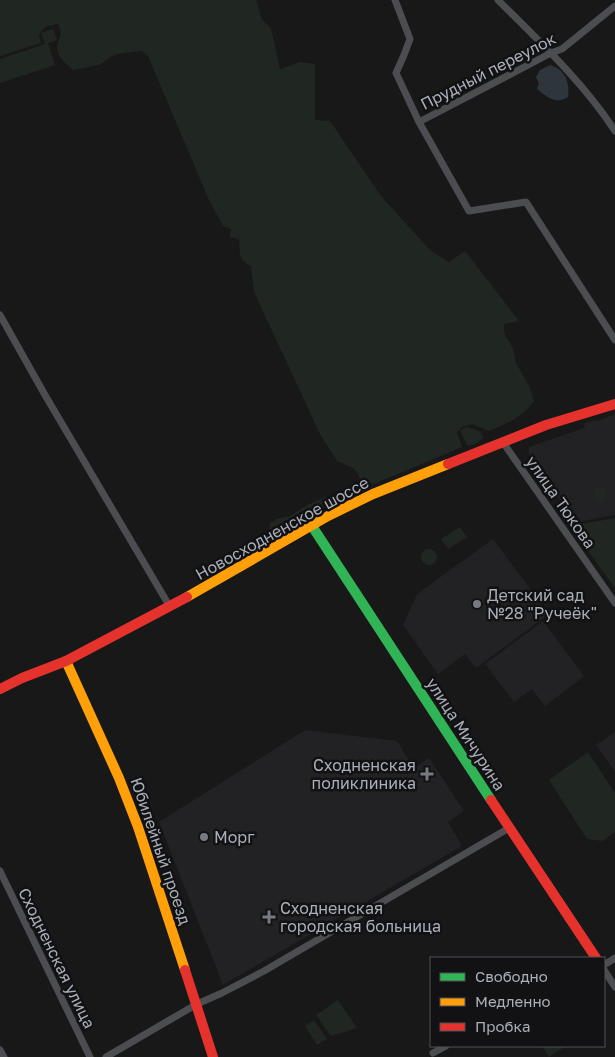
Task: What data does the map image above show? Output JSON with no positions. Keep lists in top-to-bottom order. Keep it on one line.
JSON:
{"streets":{"street":["Прудный переулок","улица Тюкова","Новосходненское шоссе","улица Мичурина","Юбилейный проезд","Сходненская улица"]},"crossings":[["улица Тюкова","Новосходненское шоссе"],["Новосходненское шоссе","улица Мичурина"],["Новосходненское шоссе","Юбилейный проезд"]],"places":{"other":["Детский сад №28 \"Ручеёк\"","Морг"],"health":["Сходненская поликлиника","Сходненская городская больница"]},"legend":["Свободно","Медленно","Пробка"]}
